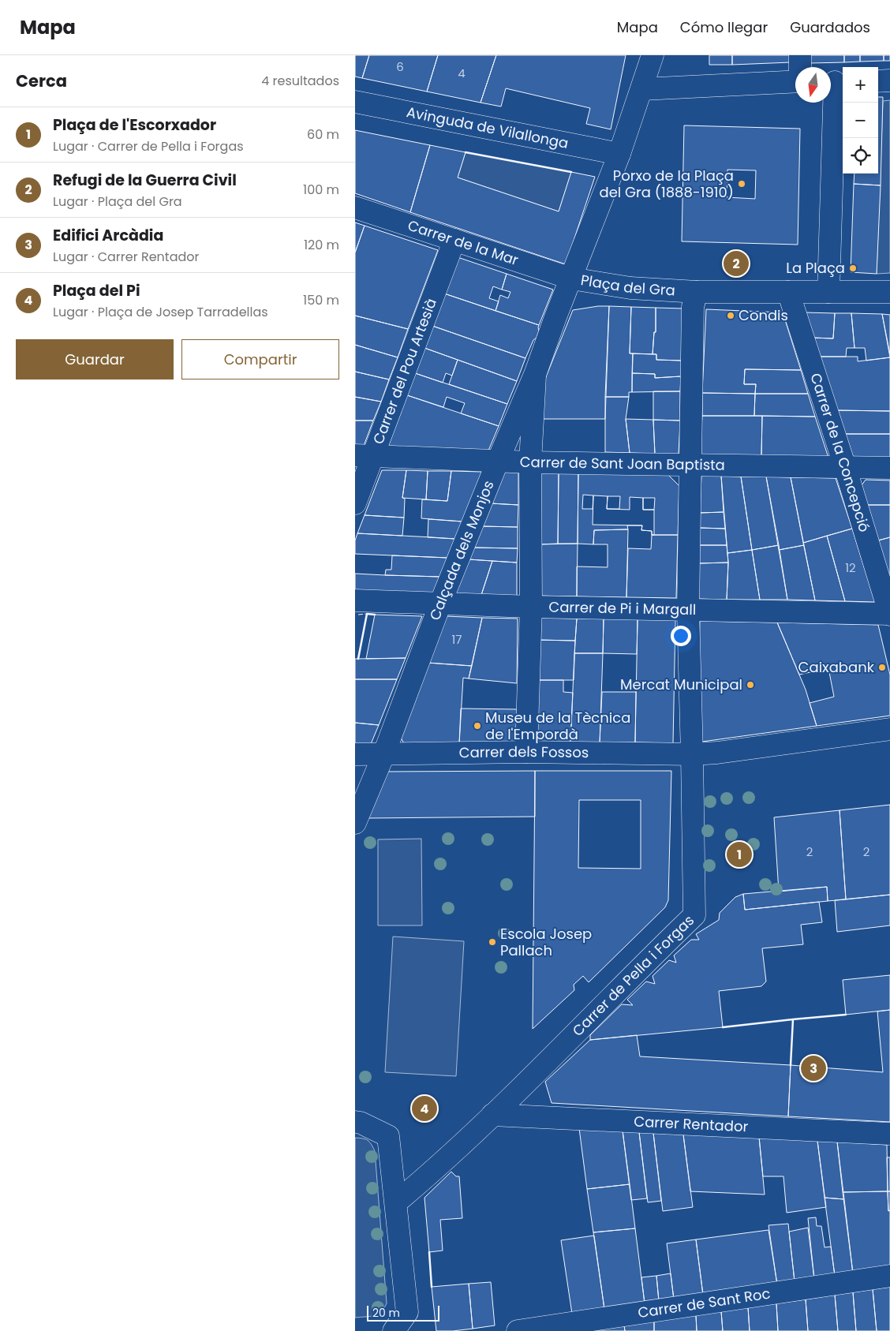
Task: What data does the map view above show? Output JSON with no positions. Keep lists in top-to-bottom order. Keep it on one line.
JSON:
{"streets":{"street":["Avinguda de Vilallonga","Carrer de la Mar","Plaça del Gra","Carrer del Pou Artesià","Carrer de la Concepció","Carrer de Sant Joan Baptista","Calçada dels Monjos","Carrer de Pi i Margall","Carrer dels Fossos","Carrer de Pella i Forgas","Carrer Rentador","Carrer de Sant Roc"]},"crossings":[["Avinguda de Vilallonga","Plaça del Gra"],["Carrer de la Mar","Plaça del Gra"],["Carrer de la Mar","Carrer del Pou Artesià"],["Carrer de la Mar","Calçada dels Monjos"],["Plaça del Gra","Carrer de la Concepció"],["Plaça del Gra","Calçada dels Monjos"],["Plaça del Gra","Carrer de Pella i Forgas"],["Carrer del Pou Artesià","Carrer de Sant Joan Baptista"],["Carrer de la Concepció","Carrer de Sant Joan Baptista"],["Carrer de la Concepció","Carrer de Pi i Margall"],["Carrer de Sant Joan Baptista","Calçada dels Monjos"],["Carrer de Sant Joan Baptista","Carrer de Pella i Forgas"],["Calçada dels Monjos","Carrer de Pi i Margall"],["Calçada dels Monjos","Carrer dels Fossos"],["Carrer de Pi i Margall","Carrer de Pella i Forgas"],["Carrer dels Fossos","Carrer de Pella i Forgas"],["Carrer de Pella i Forgas","Carrer Rentador"]],"places":["Porxo de la Plaça del Gra (1888-1910)","La Plaça","Condis","Caixabank","Mercat Municipal","Museu de la Tècnica de l'Empordà","Escola Josep Pallach"],"house_numbers":["6","4","12","17","2","2"],"scale_bar":"20 m","north":"bottom","page":{"header":"Mapa","nav":["Mapa","Cómo llegar","Guardados"],"heading":["Cerca","4 resultados"],"map_buttons":["+","−"],"list":[{"mark":"1","name":"Plaça de l'Escorxador","note":"Lugar · Carrer de Pella i Forgas","value":"60 m"},{"mark":"2","name":"Refugi de la Guerra Civil","note":"Lugar · Plaça del Gra","value":"100 m"},{"mark":"3","name":"Edifici Arcàdia","note":"Lugar · Carrer Rentador","value":"120 m"},{"mark":"4","name":"Plaça del Pi","note":"Lugar · Plaça de Josep Tarradellas","value":"150 m"}],"pins":["2","1","3","4"],"buttons":["Guardar","Compartir"],"scale":"20 m"}}
